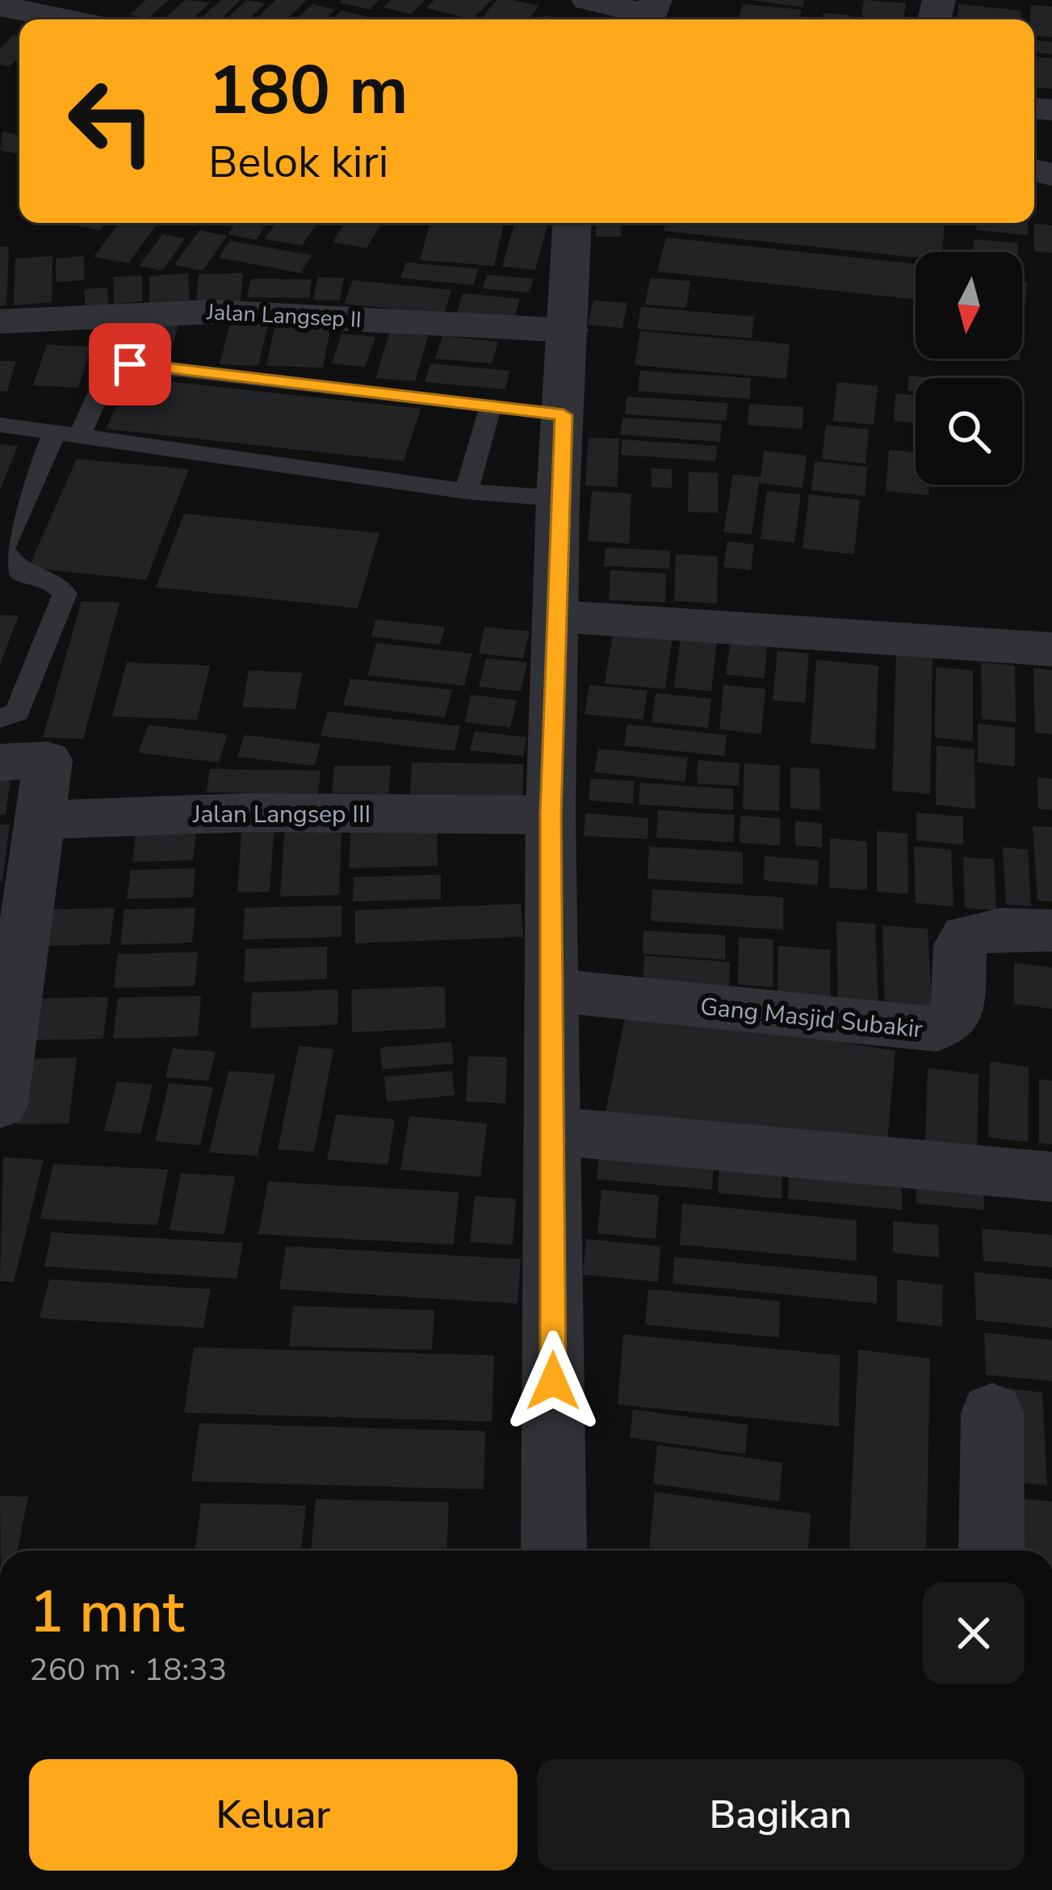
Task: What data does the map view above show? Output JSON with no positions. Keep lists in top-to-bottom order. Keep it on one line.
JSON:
{"streets":{"street":["Jalan Langsep II","Jalan Langsep III","Gang Masjid Subakir"]},"north":"bottom","page":{"turn":["180 m","Belok kiri"],"heading":["1 mnt","260 m · 18:33"],"buttons":["Keluar","Bagikan"]}}
